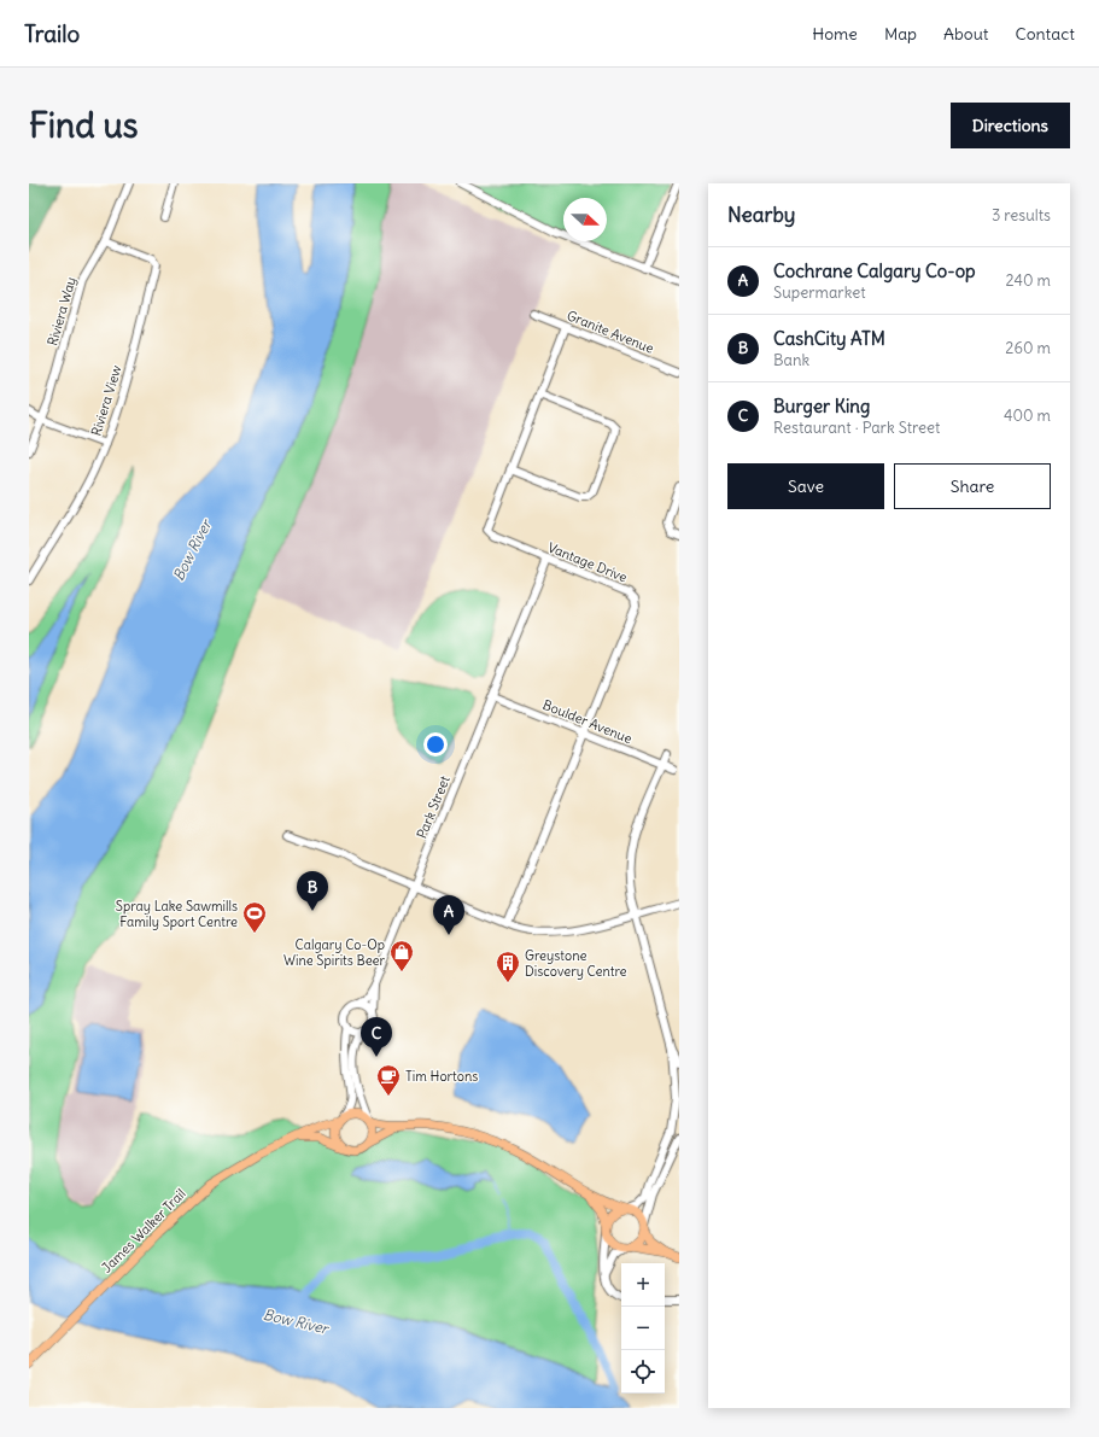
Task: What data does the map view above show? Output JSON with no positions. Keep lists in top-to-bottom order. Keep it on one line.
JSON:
{"streets":{"main road":["James Walker Trail"],"street":["Riviera Way","Granite Avenue","Riviera View","Vantage Drive","Boulder Avenue","Park Street"]},"crossings":[["Riviera Way","Riviera View"],["Granite Avenue","Vantage Drive"],["Vantage Drive","Boulder Avenue"],["Vantage Drive","Park Street"],["Boulder Avenue","Park Street"]],"water":["Bow River"],"places":{"sports":["Spray Lake Sawmills Family Sport Centre"],"shop":["Calgary Co-Op Wine Spirits Beer"],"building":["Greystone Discovery Centre"],"cafe":["Tim Hortons"]},"north":"right","page":{"header":"Trailo","nav":["Home","Map","About","Contact"],"buttons":["Directions",["Save","Share"]],"title":"Find us","heading":["Nearby","3 results"],"list":[{"mark":"A","name":"Cochrane Calgary Co-op","note":"Supermarket","value":"240 m"},{"mark":"B","name":"CashCity ATM","note":"Bank","value":"260 m"},{"mark":"C","name":"Burger King","note":"Restaurant · Park Street","value":"400 m"}],"pins":["B","A","C"],"map_buttons":["+","−"]}}
